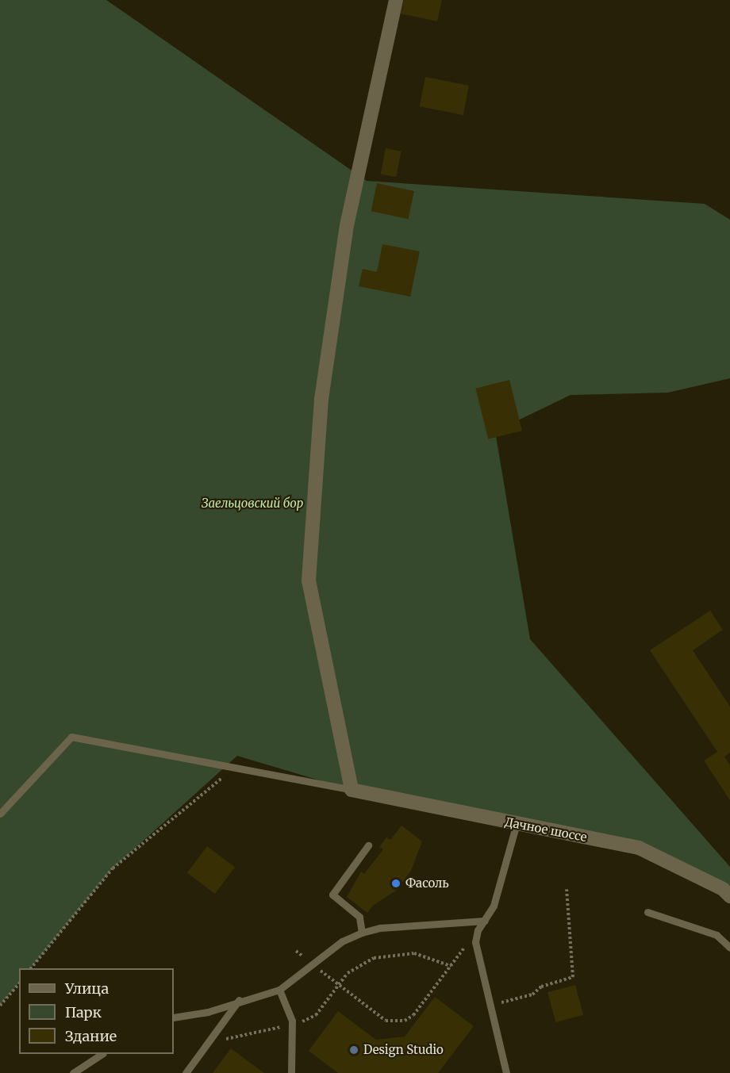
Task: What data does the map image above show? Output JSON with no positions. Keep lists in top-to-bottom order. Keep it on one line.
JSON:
{"streets":{"street":["Дачное шоссе"]},"parks":["Заельцовский бор"],"places":["Фасоль","Design Studio"],"legend":["Улица","Парк","Здание"]}
